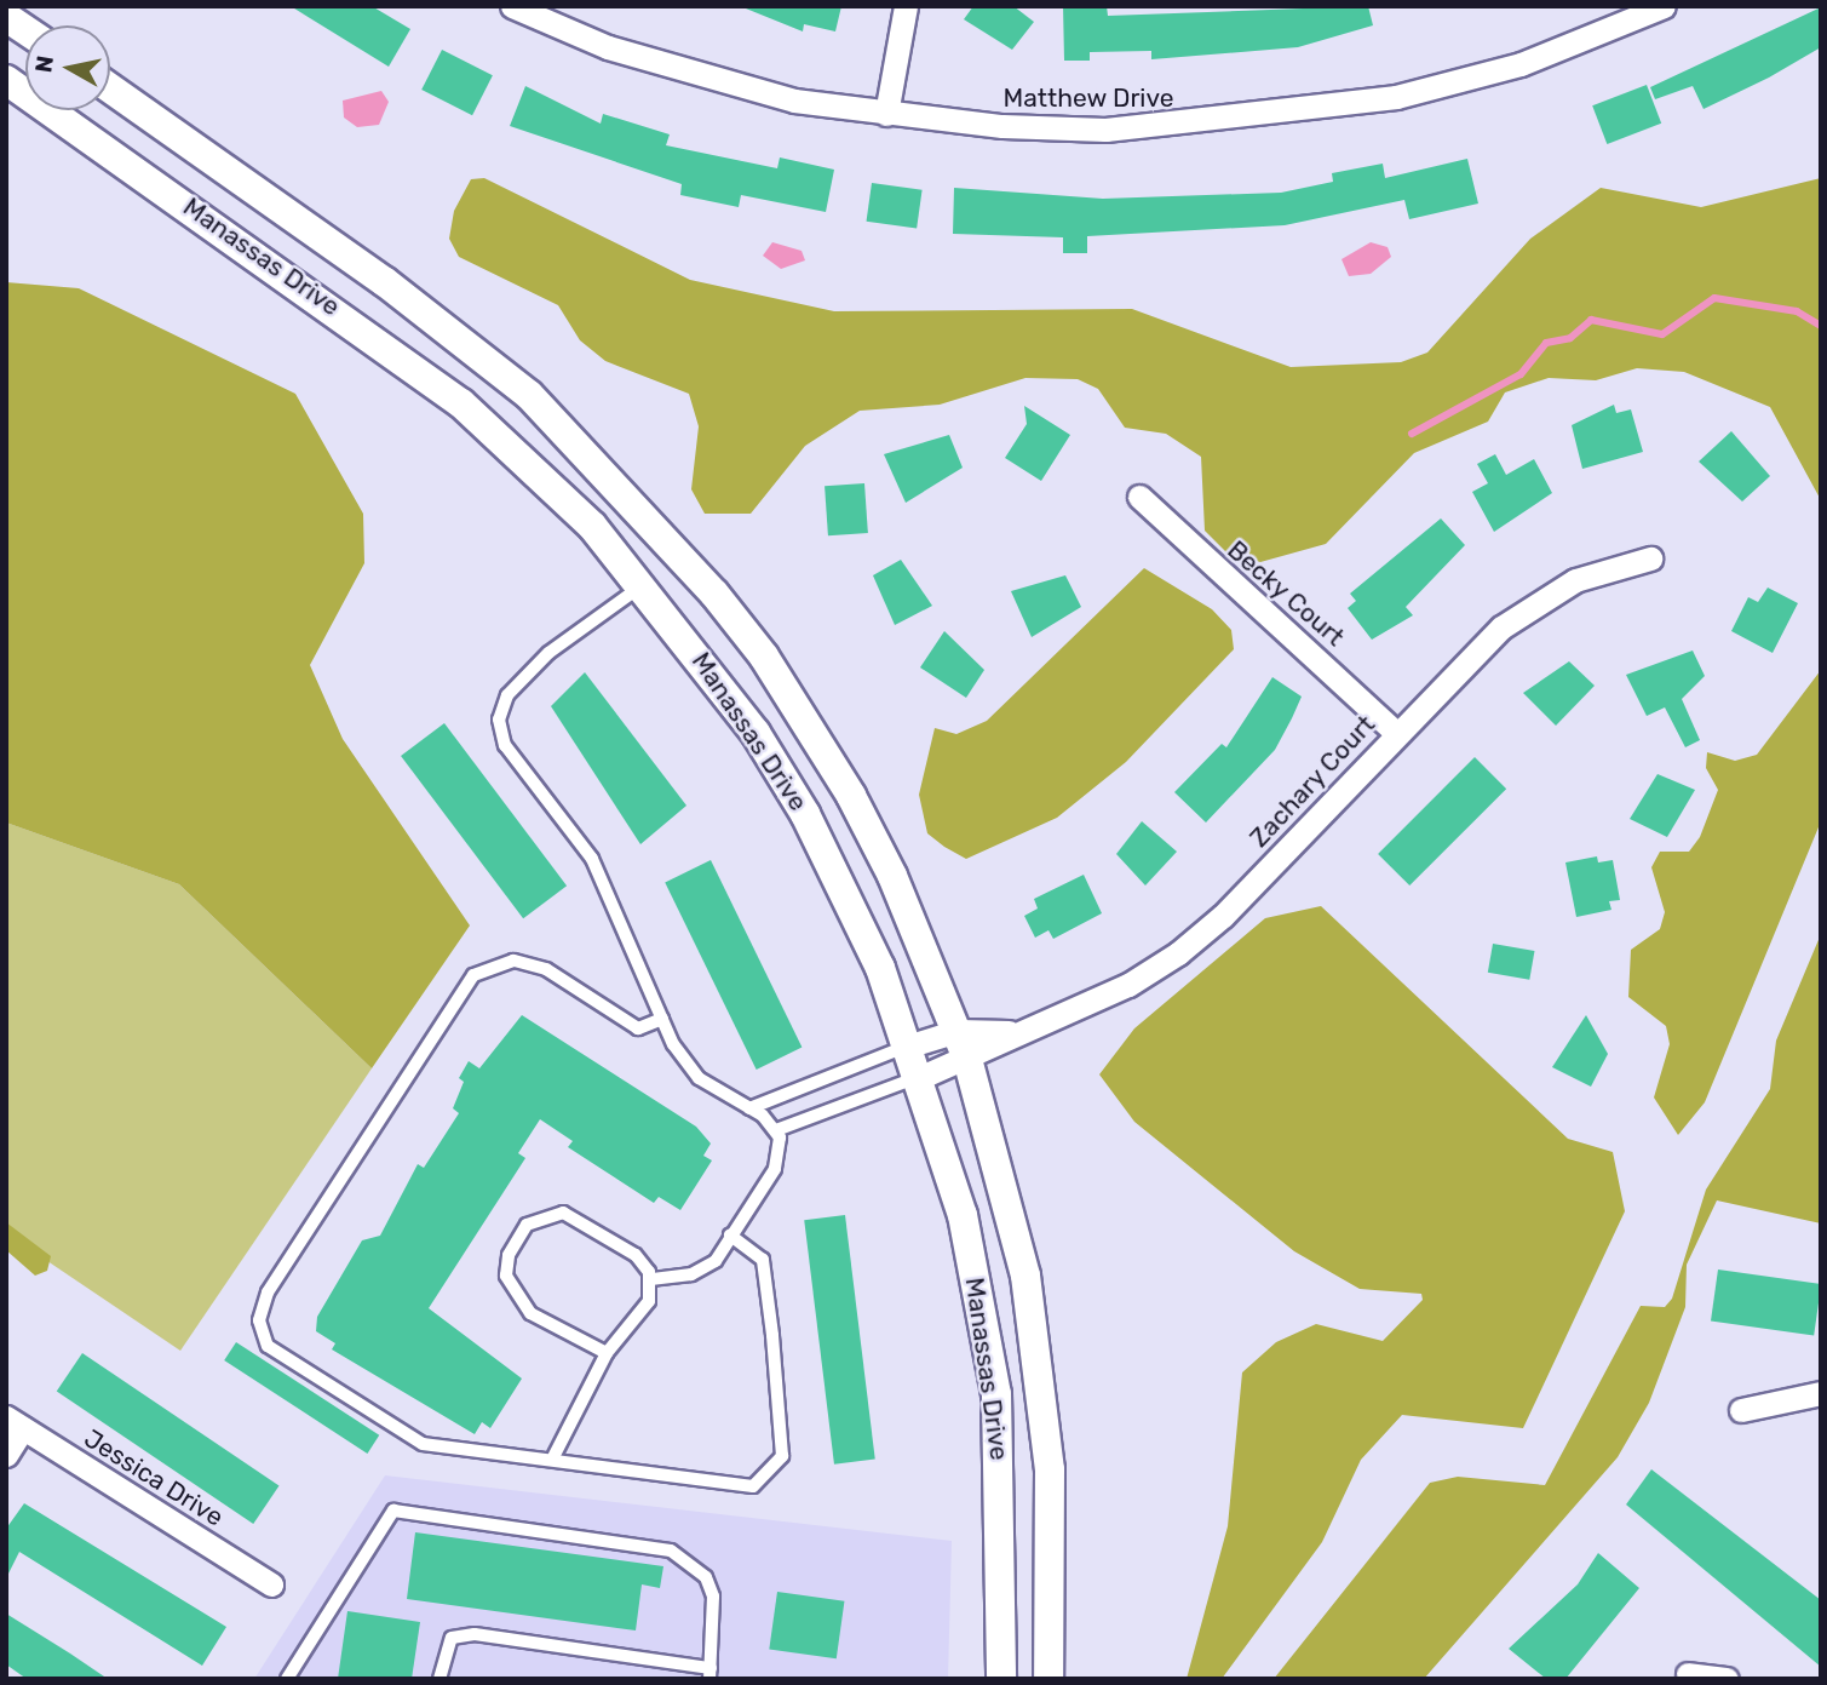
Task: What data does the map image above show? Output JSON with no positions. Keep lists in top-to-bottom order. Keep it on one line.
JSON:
{"streets":{"street":["Matthew Drive","Manassas Drive","Becky Court","Zachary Court","Jessica Drive"]},"crossings":[["Manassas Drive","Zachary Court"],["Becky Court","Zachary Court"]],"north":"left"}
